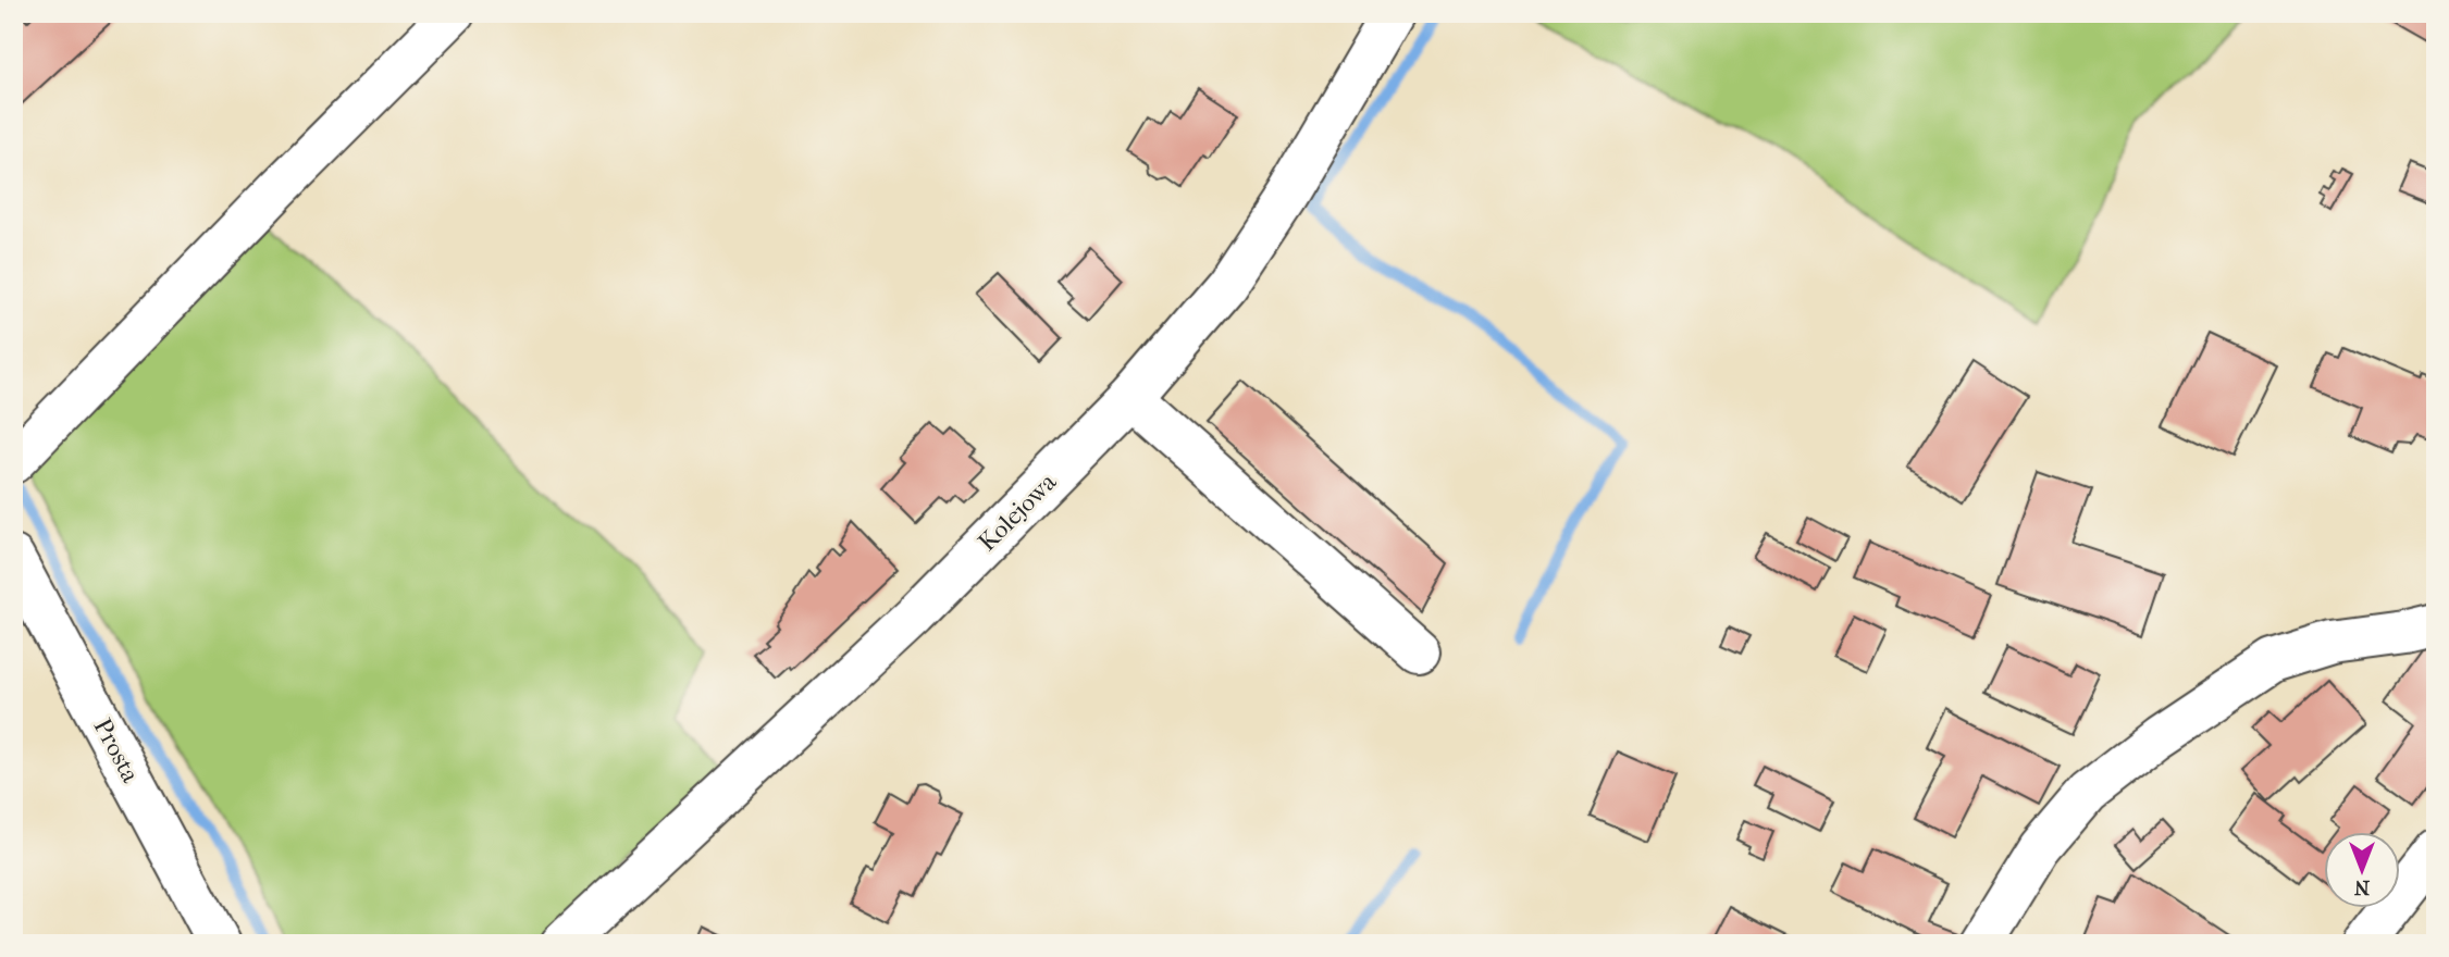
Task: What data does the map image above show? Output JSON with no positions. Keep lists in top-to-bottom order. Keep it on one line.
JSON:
{"streets":{"street":["Kolejowa","Prosta"]},"north":"bottom"}
